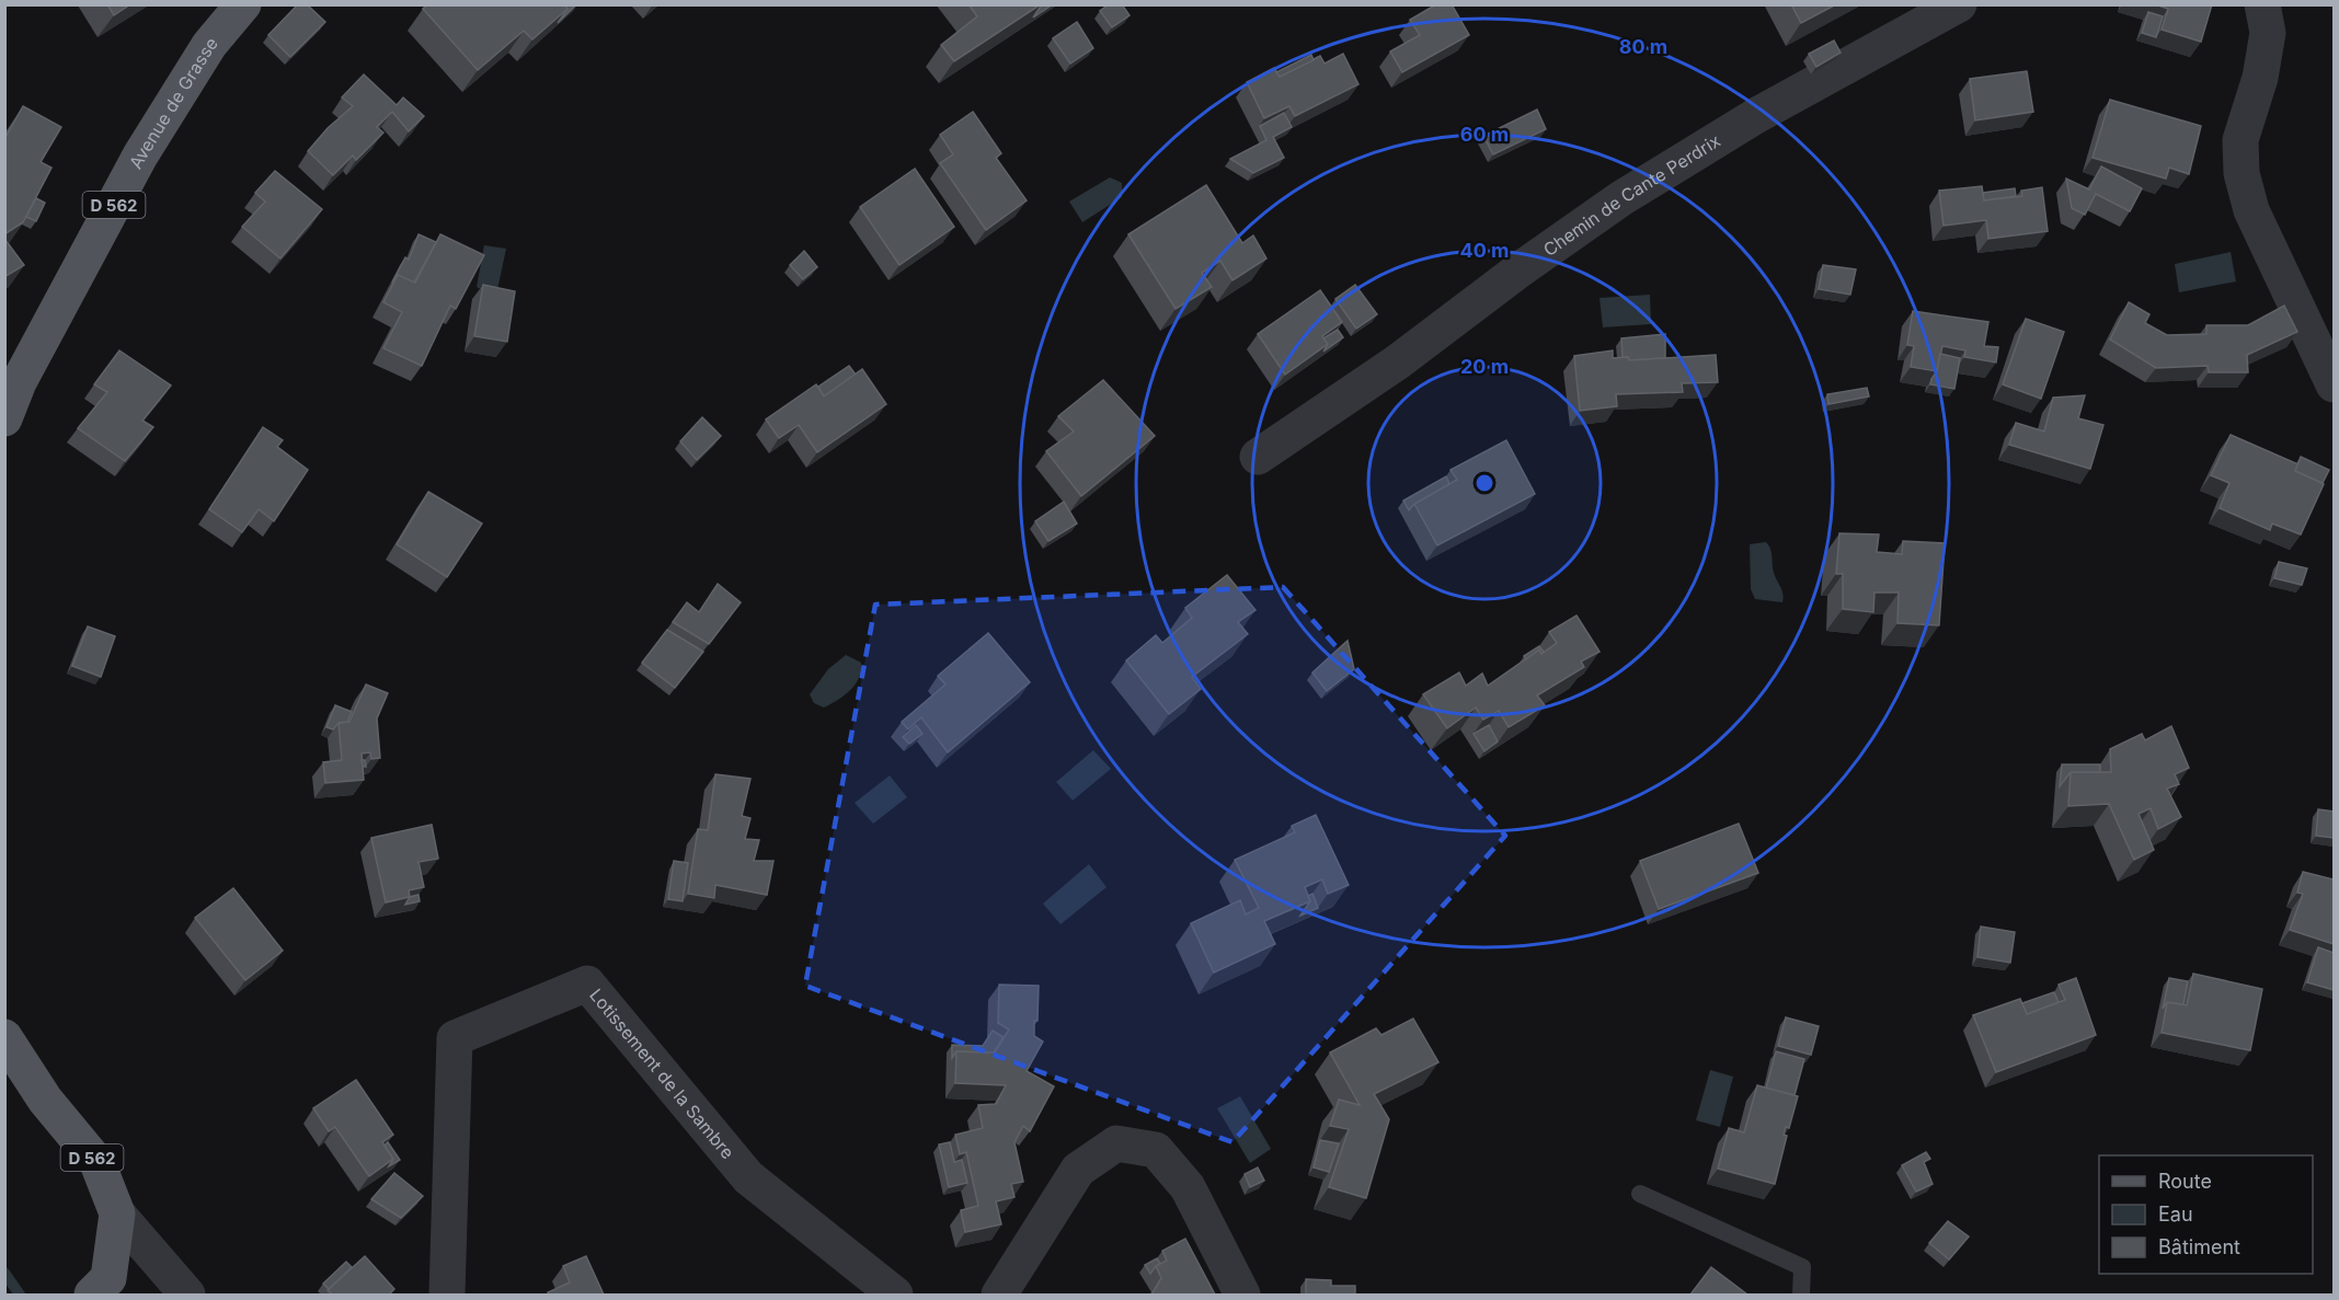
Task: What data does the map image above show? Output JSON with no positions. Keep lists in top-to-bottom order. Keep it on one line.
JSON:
{"streets":{"main road":["Avenue de Grasse","D 562"],"street":["Chemin de Cante Perdrix","Lotissement de la Sambre"]},"legend":["Route","Eau","Bâtiment"],"rings":["80 m","60 m","40 m","20 m"]}
